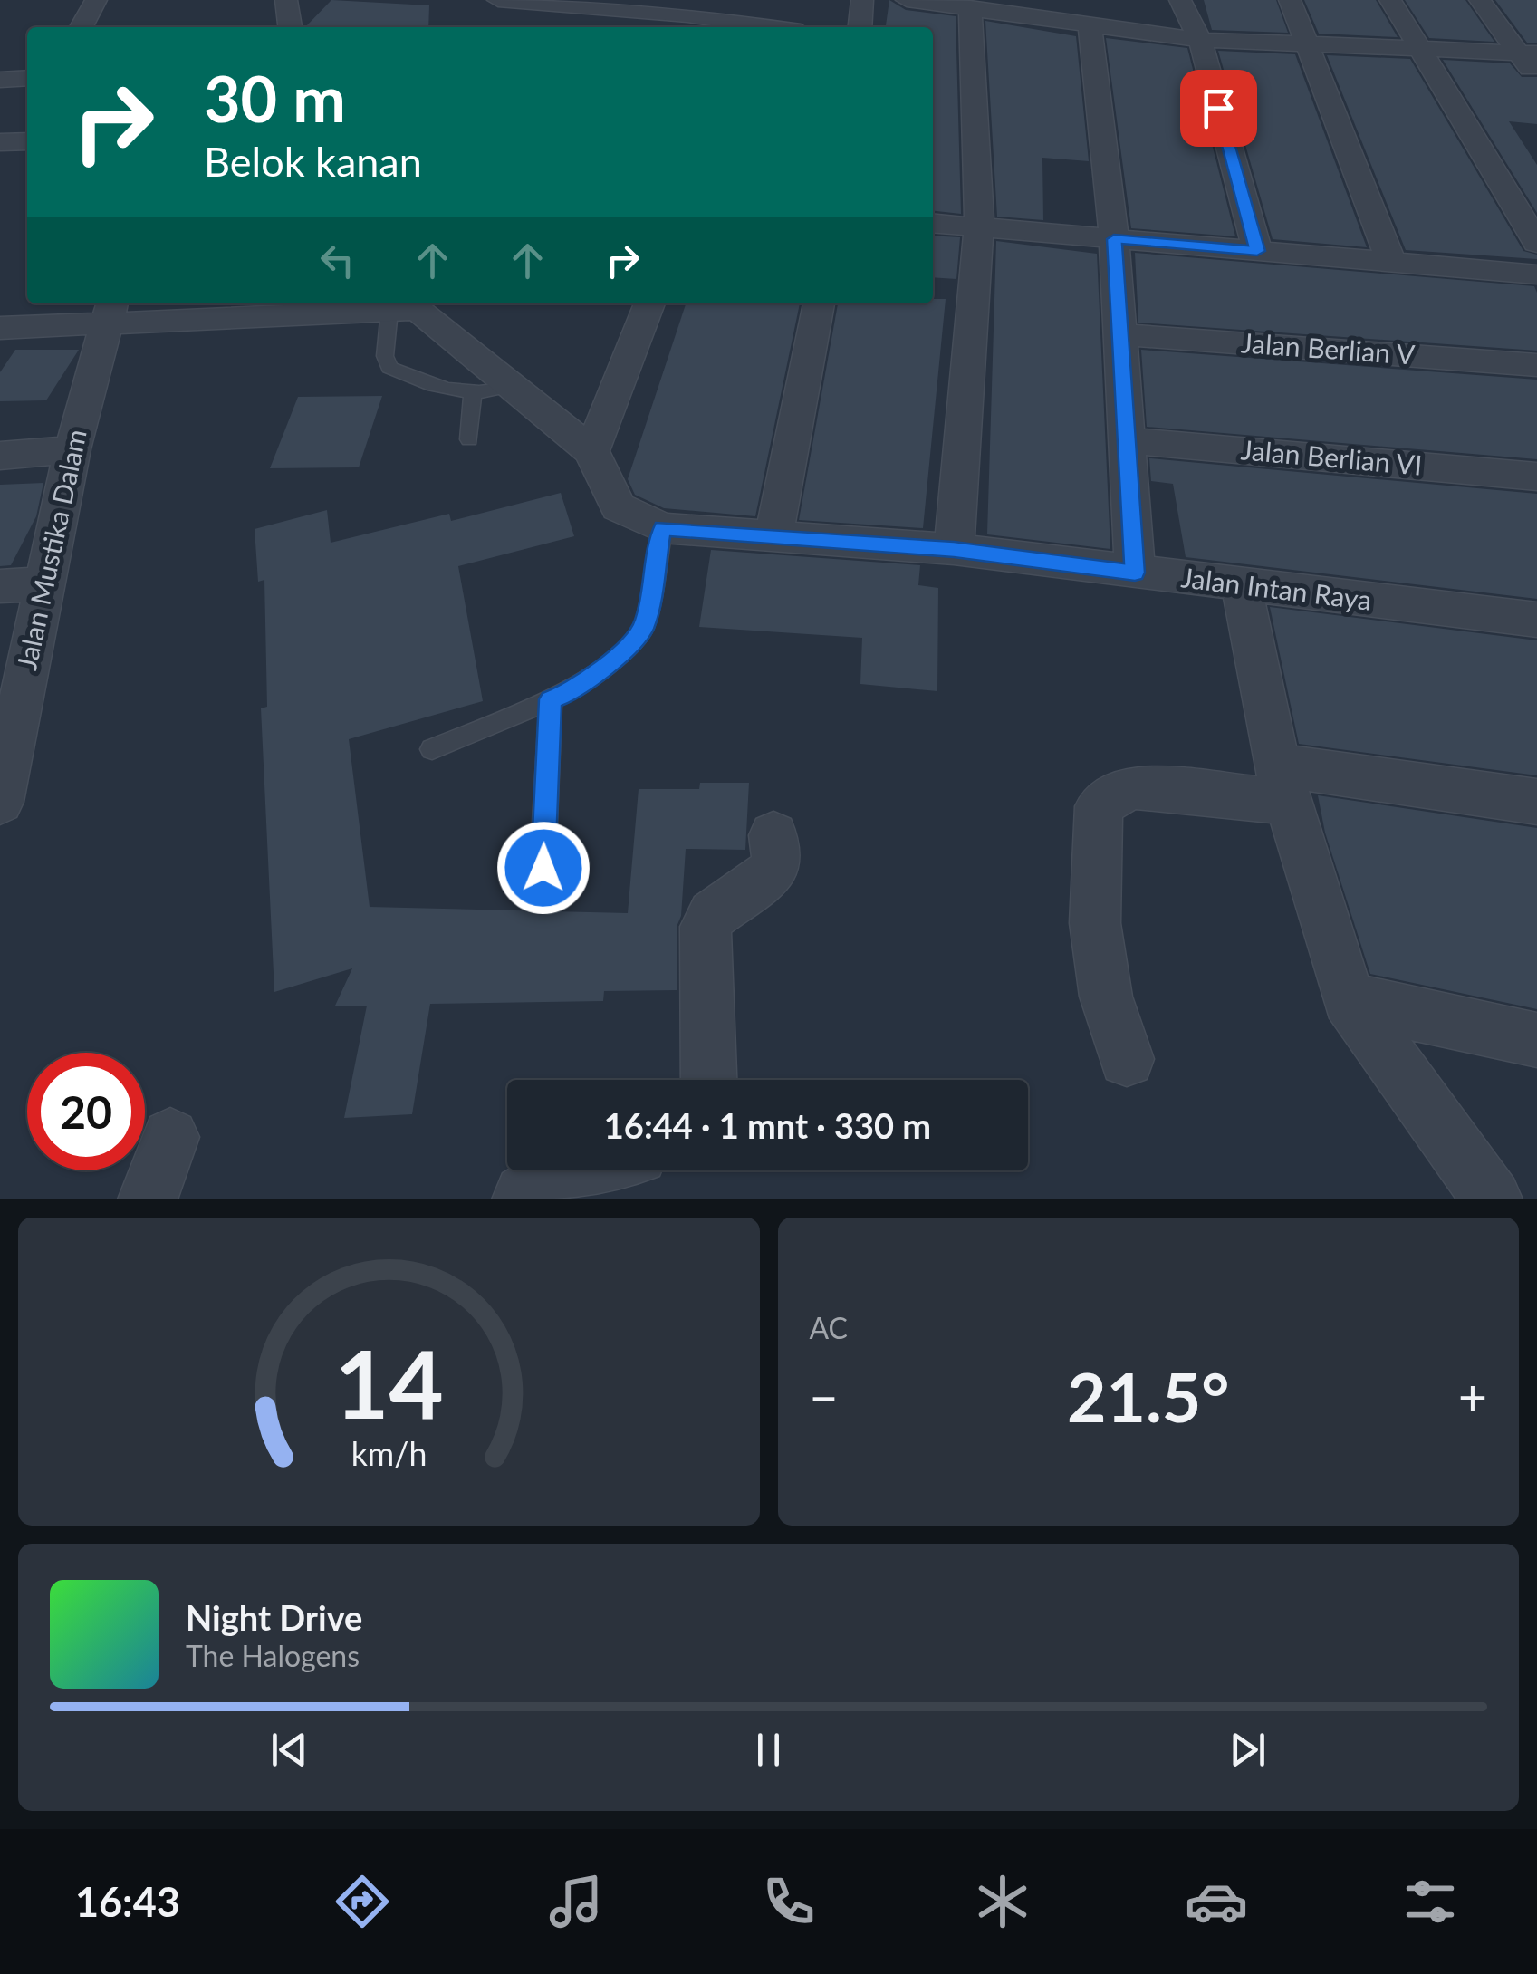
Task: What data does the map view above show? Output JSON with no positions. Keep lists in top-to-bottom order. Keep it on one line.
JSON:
{"streets":{"street":["Jalan Berlian V","Jalan Berlian VI","Jalan Mustika Dalam","Jalan Intan Raya"]},"page":{"turn":["30 m","Belok kanan"],"limit":"20","trip":"16:44 · 1 mnt · 330 m","tile":"AC","heat":["−","21.5°","+"],"song":["Night Drive","The Halogens"],"tabs":"16:43","gauge":["14","km/h"]}}
